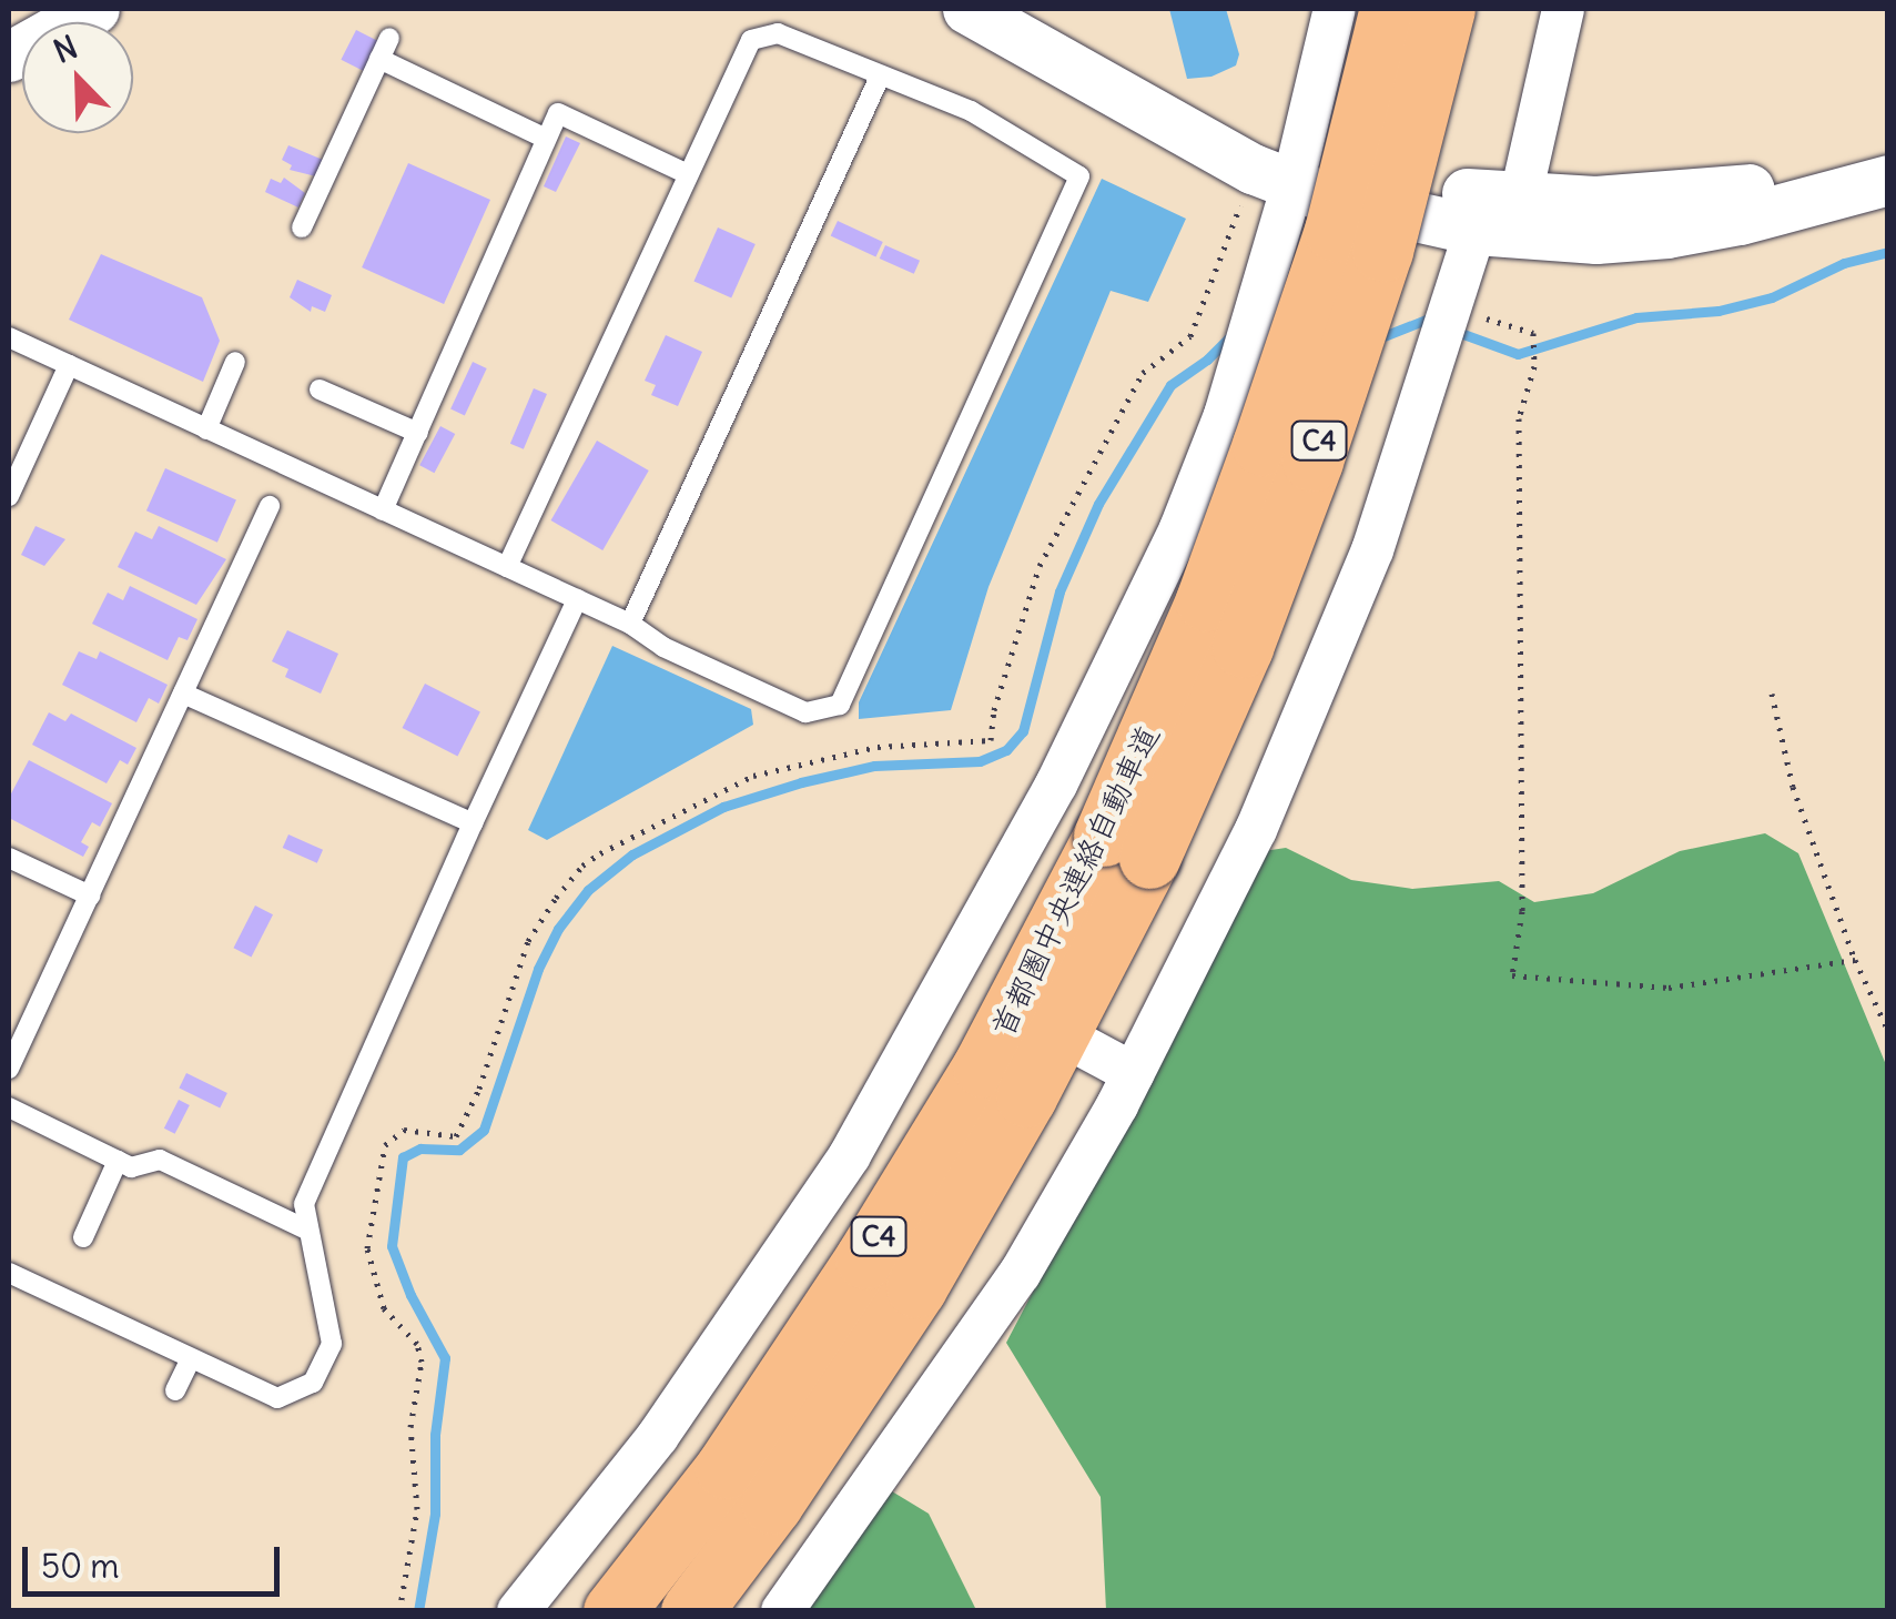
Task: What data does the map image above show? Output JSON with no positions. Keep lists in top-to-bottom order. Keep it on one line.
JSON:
{"streets":{"highway":["C4","首都圏中央連絡自動車道"]},"scale_bar":"50 m","north":"top left"}
